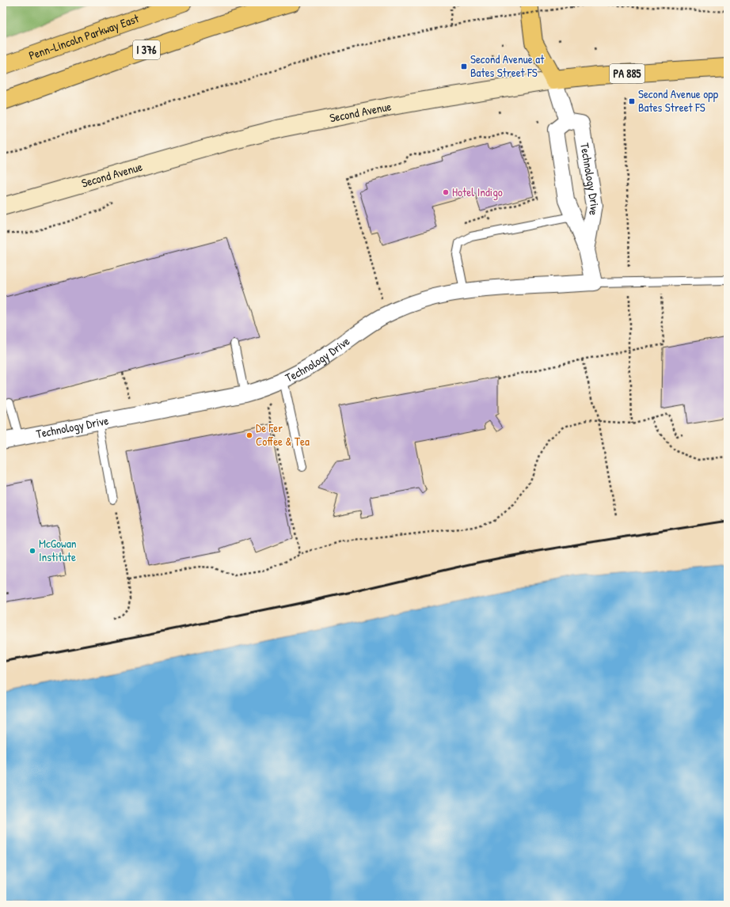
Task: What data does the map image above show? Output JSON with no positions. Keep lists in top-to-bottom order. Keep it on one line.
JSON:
{"streets":{"main road":["Penn-Lincoln Parkway East","I 376","PA 885","Second Avenue"],"street":["Technology Drive"]},"places":{"transit":["Second Avenue at Bates Street FS","Second Avenue opp Bates Street FS"],"other":["Hotel Indigo","De Fer Coffee & Tea","McGowan Institute"]}}
